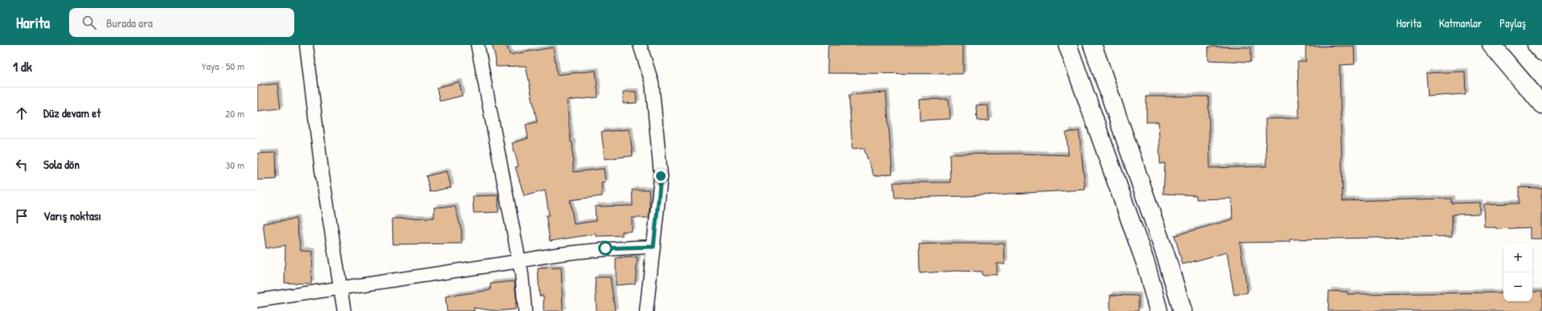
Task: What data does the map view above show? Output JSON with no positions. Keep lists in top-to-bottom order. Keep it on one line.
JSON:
{"page":{"header":"Harita","search":"Burada ara","nav":["Harita","Katmanlar","Paylaş"],"heading":["1 dk","Yaya · 50 m"],"list":[["Düz devam et","20 m"],["Sola dön","30 m"],"Varış noktası"],"map_buttons":["+","−"]}}
